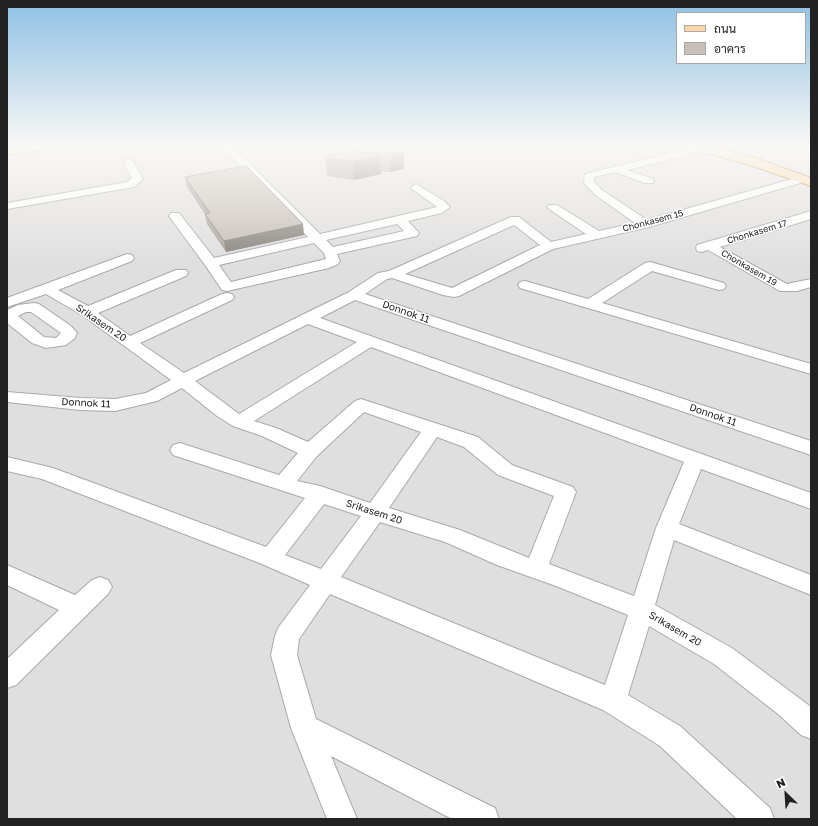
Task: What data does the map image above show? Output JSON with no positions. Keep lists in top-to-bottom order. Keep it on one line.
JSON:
{"streets":{"street":["Chonkasem 15","Chonkasem 17","Chonkasem 19","Donnok 11","Srikasem 20"]},"crossings":[["Chonkasem 17","Chonkasem 19"],["Donnok 11","Srikasem 20"]],"legend":["ถนน","อาคาร"],"north":"top left"}
